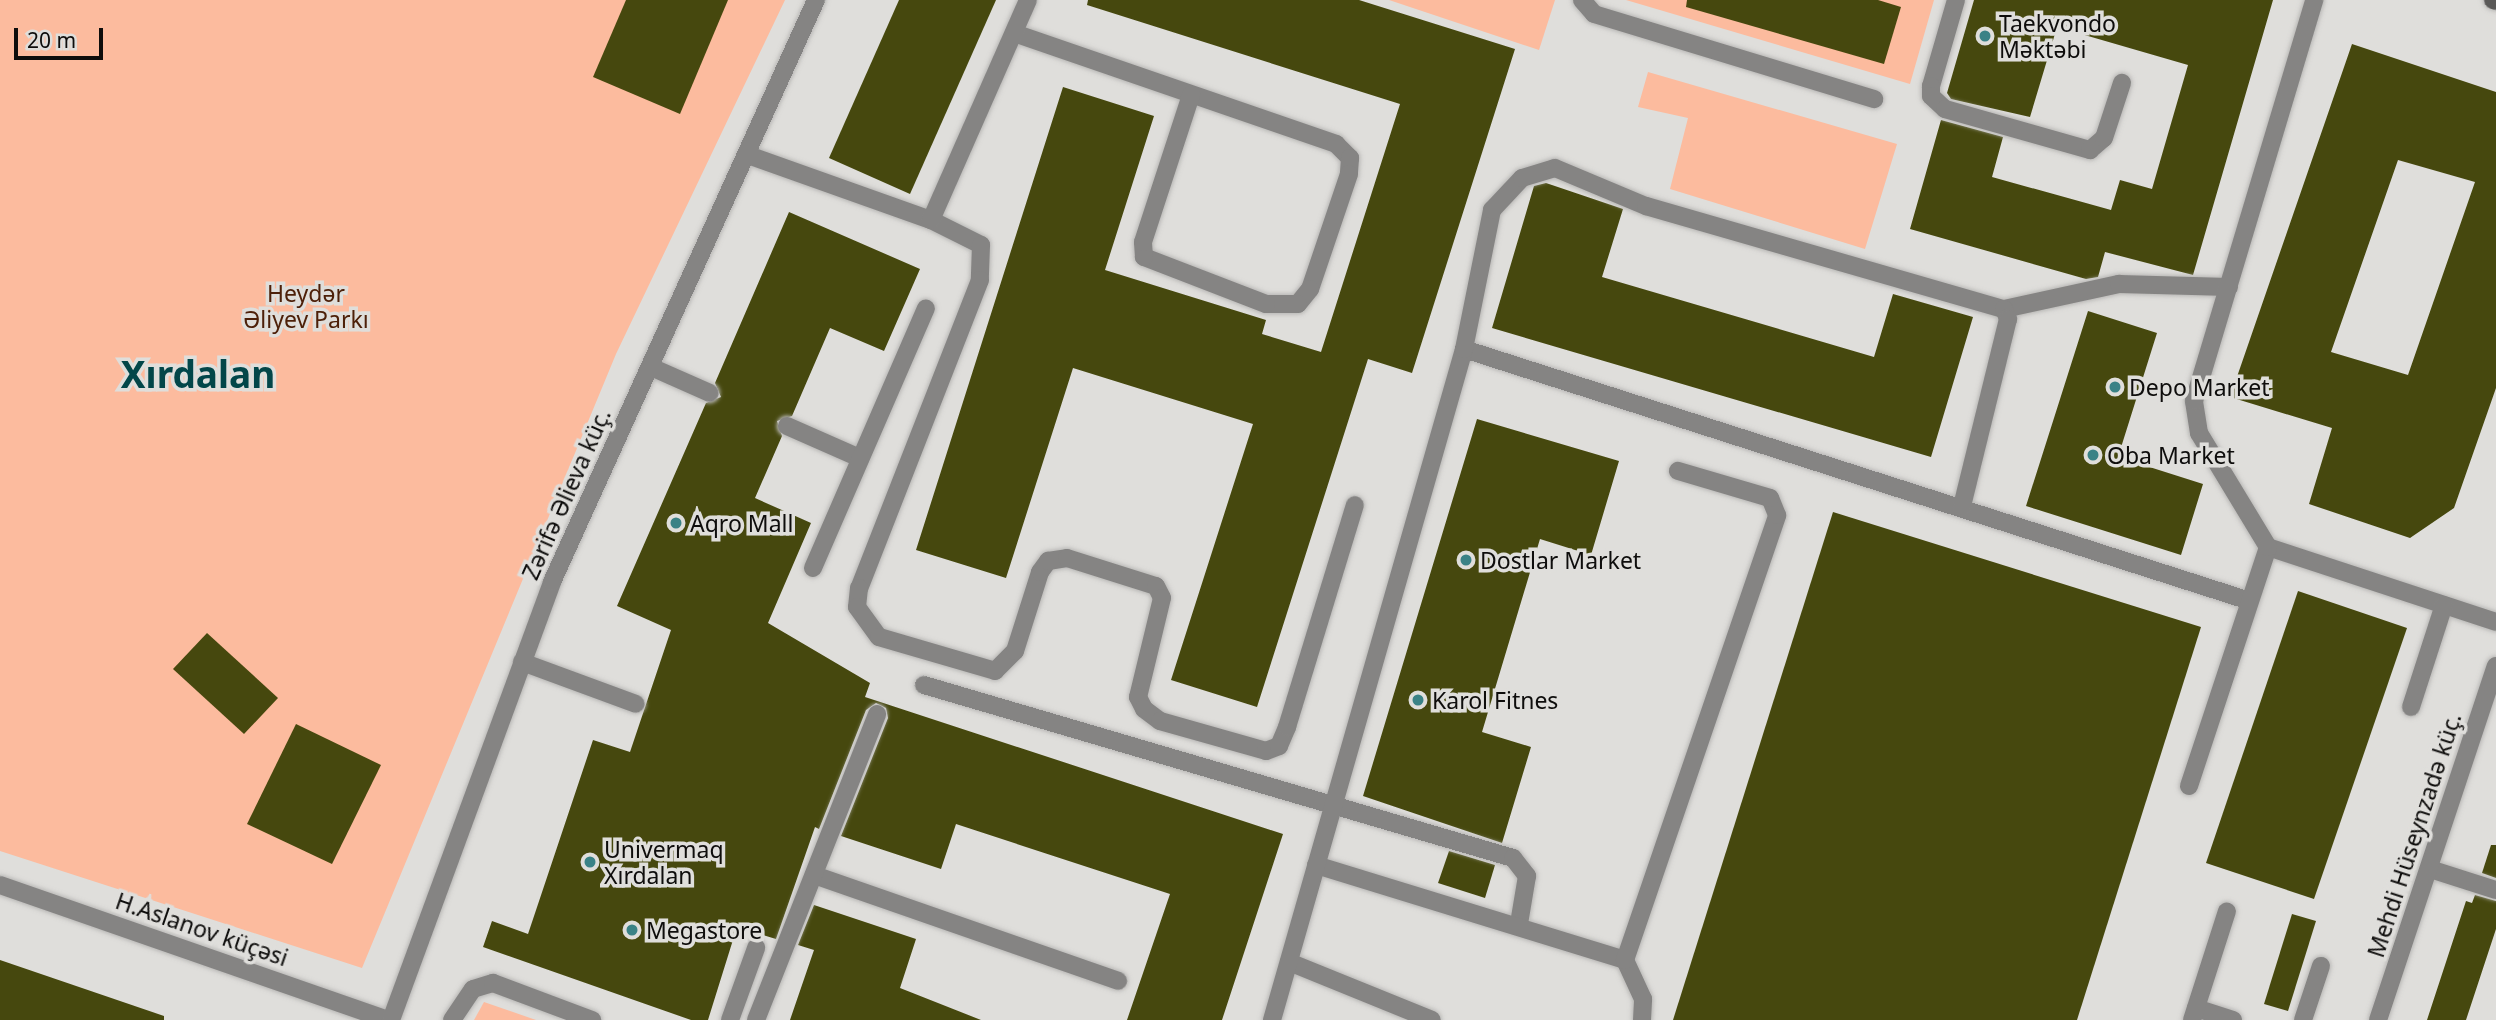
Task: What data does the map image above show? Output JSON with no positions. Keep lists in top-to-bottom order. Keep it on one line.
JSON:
{"streets":{"street":["Zərifə Əlieva küç.","Mehdi Hüseynzadə küç.","H.Aslanov küçəsi"]},"crossings":[["Zərifə Əlieva küç.","H.Aslanov küçəsi"]],"districts":["Xırdalan"],"parks":["Heydər Əliyev Parkı"],"places":["Taekvondo Məktəbi","Depo Market","Oba Market","Aqro Mall","Dostlar Market","Karol Fitnes","Univermaq Xırdalan","Megastore"],"scale_bar":"20 m"}
